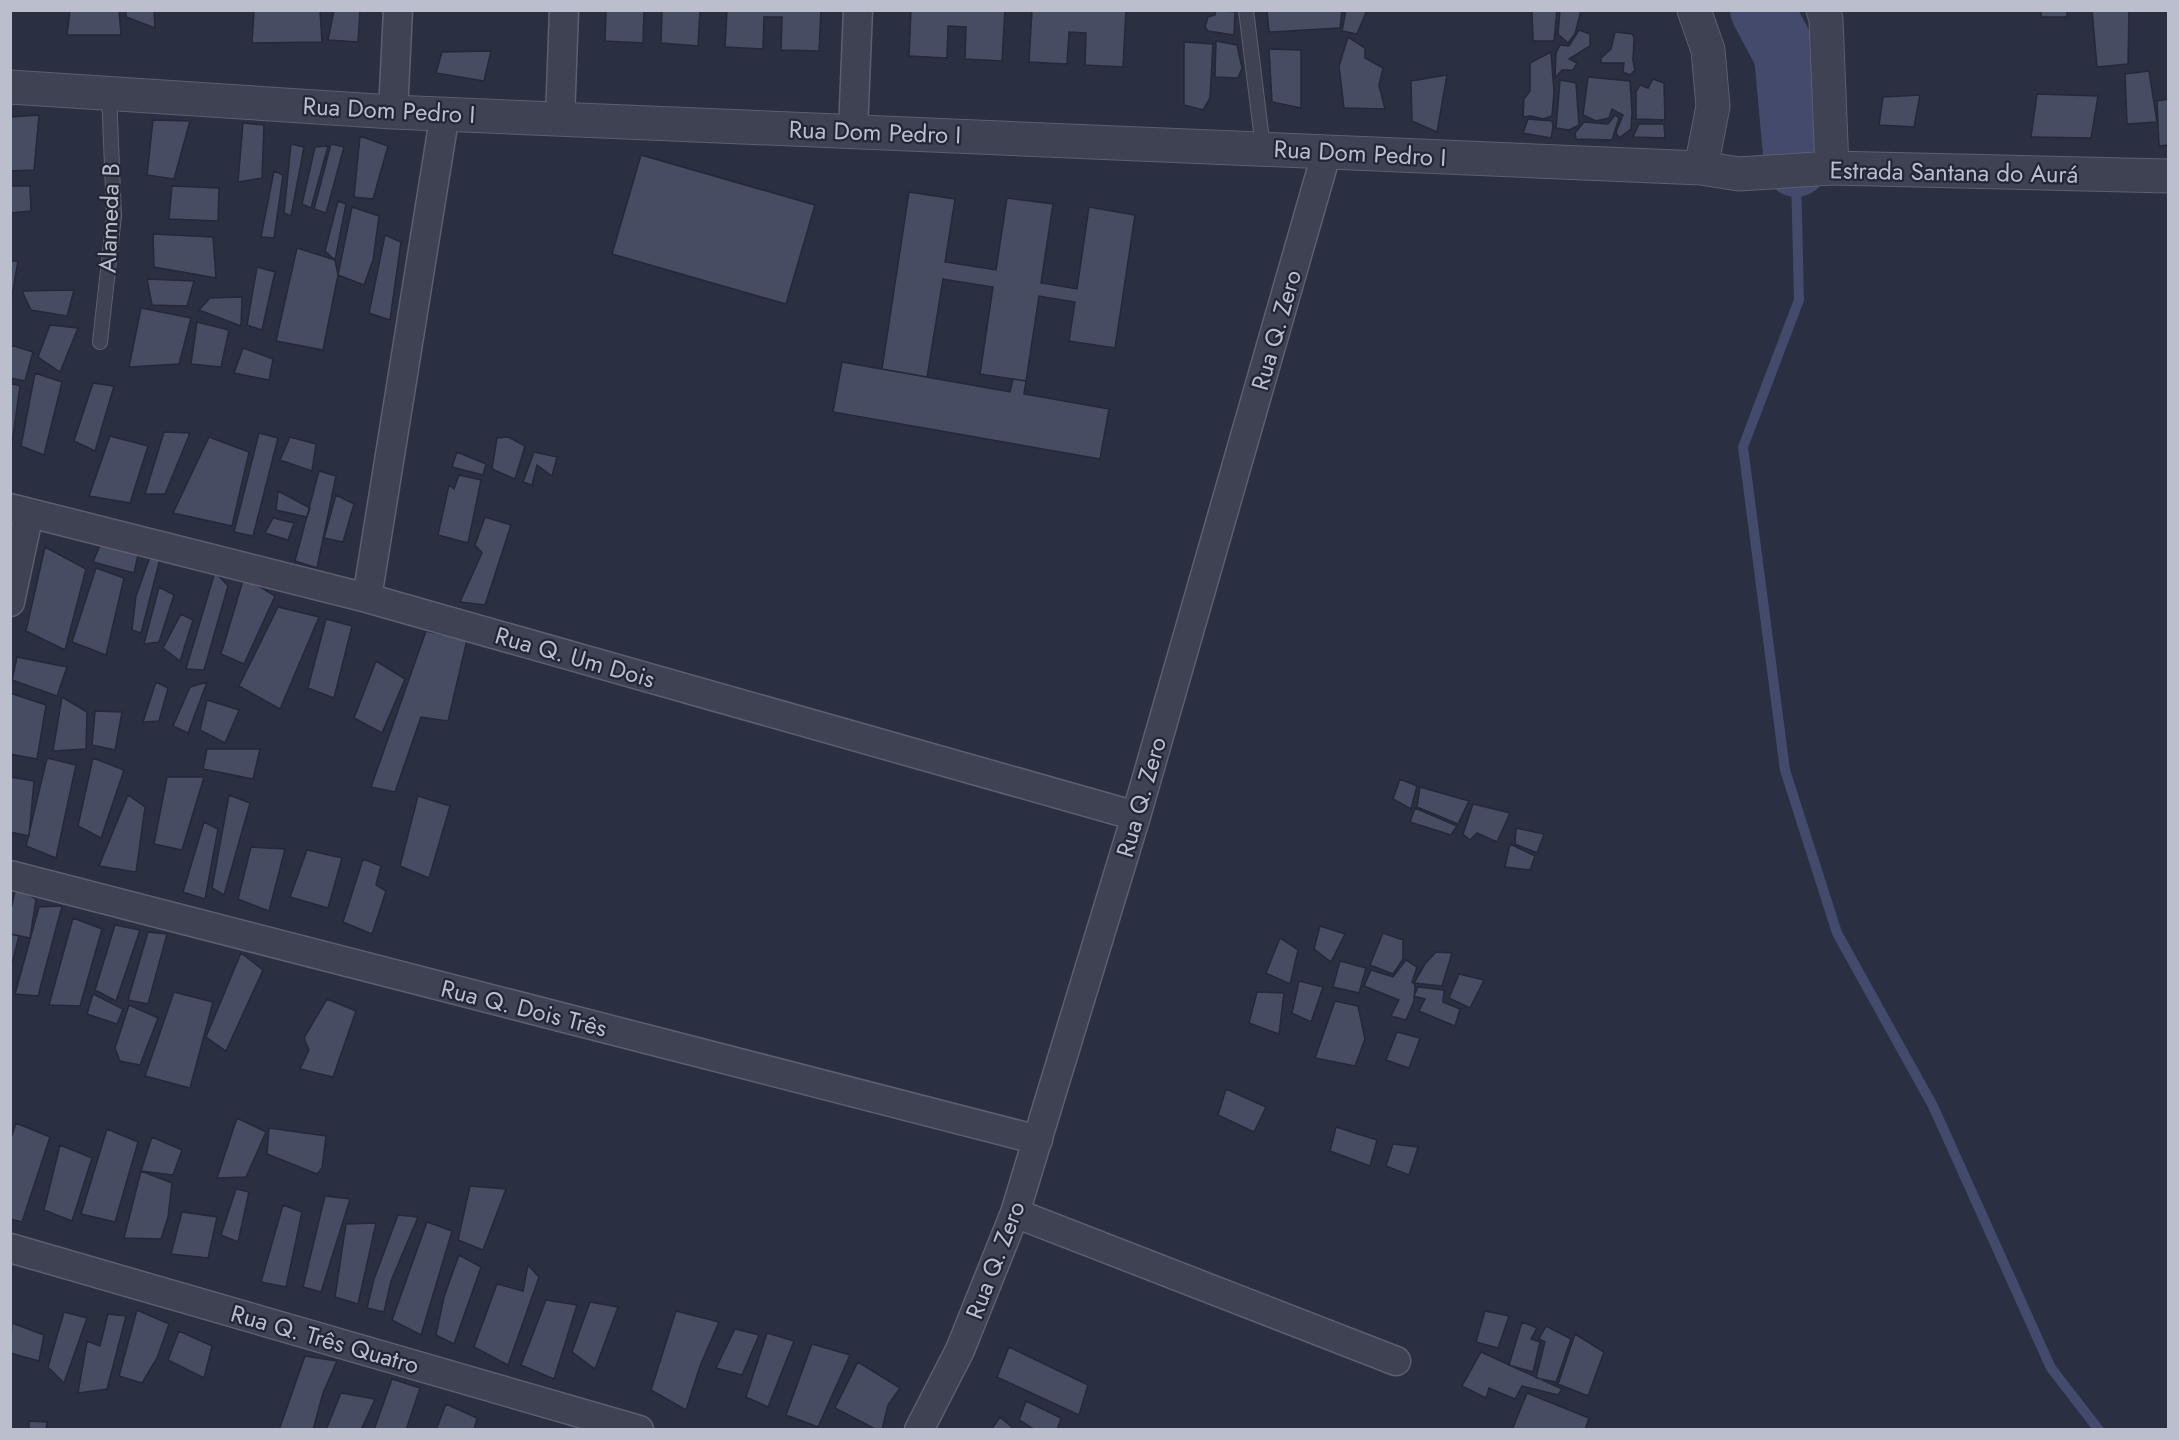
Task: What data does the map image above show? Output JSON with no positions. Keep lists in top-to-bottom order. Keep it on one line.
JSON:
{"streets":{"street":["Rua Dom Pedro I","Estrada Santana do Aurá","Rua Q. Zero","Rua Q. Um Dois","Rua Q. Dois Três","Rua Q. Três Quatro"],"lane":["Alameda B"]},"crossings":[["Rua Dom Pedro I","Estrada Santana do Aurá"],["Rua Dom Pedro I","Alameda B"],["Rua Dom Pedro I","Rua Q. Zero"],["Rua Q. Zero","Rua Q. Um Dois"],["Rua Q. Zero","Rua Q. Dois Três"]]}
